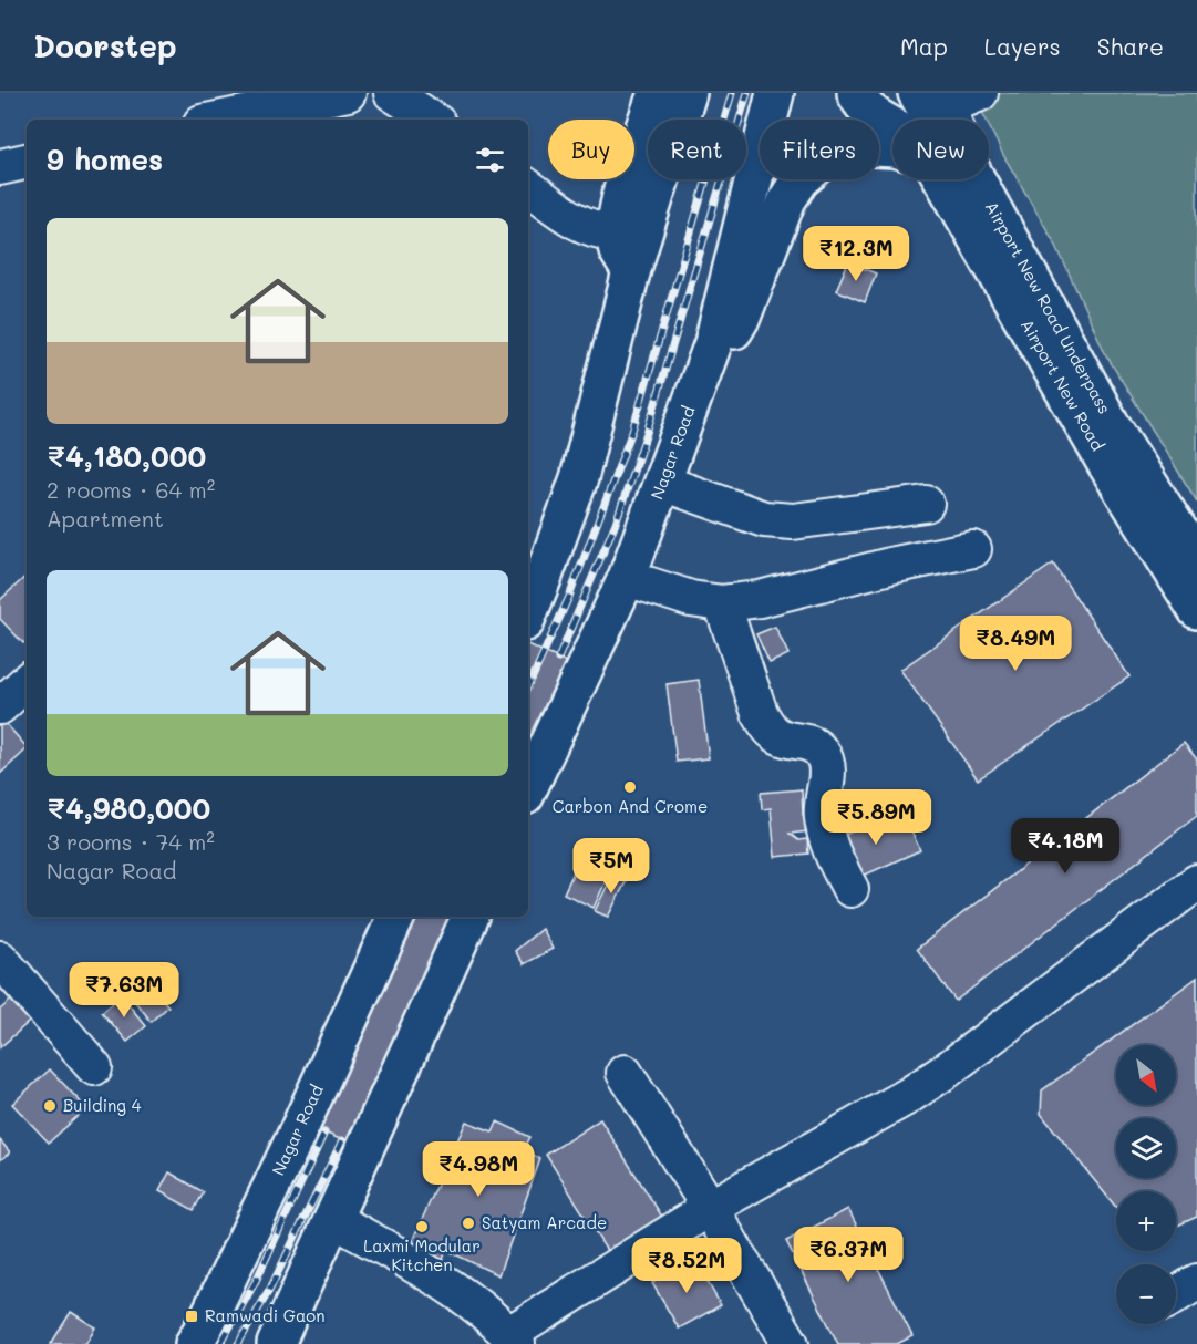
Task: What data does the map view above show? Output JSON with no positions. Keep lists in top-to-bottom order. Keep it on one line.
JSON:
{"streets":{"main road":["Airport New Road Underpass","Airport New Road","Nagar Road"]},"crossings":[["Airport New Road Underpass","Airport New Road"]],"places":{"other":["Carbon And Crome","Building 4","Satyam Arcade","Laxmi Modular Kitchen"],"transit":["Ramwadi Gaon"]},"north":"bottom right","page":{"header":"Doorstep","nav":["Map","Layers","Share"],"chip":["Buy","Rent","Filters","New"],"heading":"9 homes","list":[{"name":"₹4,180,000","note":"2 rooms · 64 m² · Apartment"},{"name":"₹4,980,000","note":"3 rooms · 74 m² · Nagar Road"}],"price":["₹12.3M","₹8.49M","₹5.89M","₹4.18M","₹5M","₹7.63M","₹4.98M","₹6.37M","₹8.52M"],"map_buttons":["+","−"]}}
